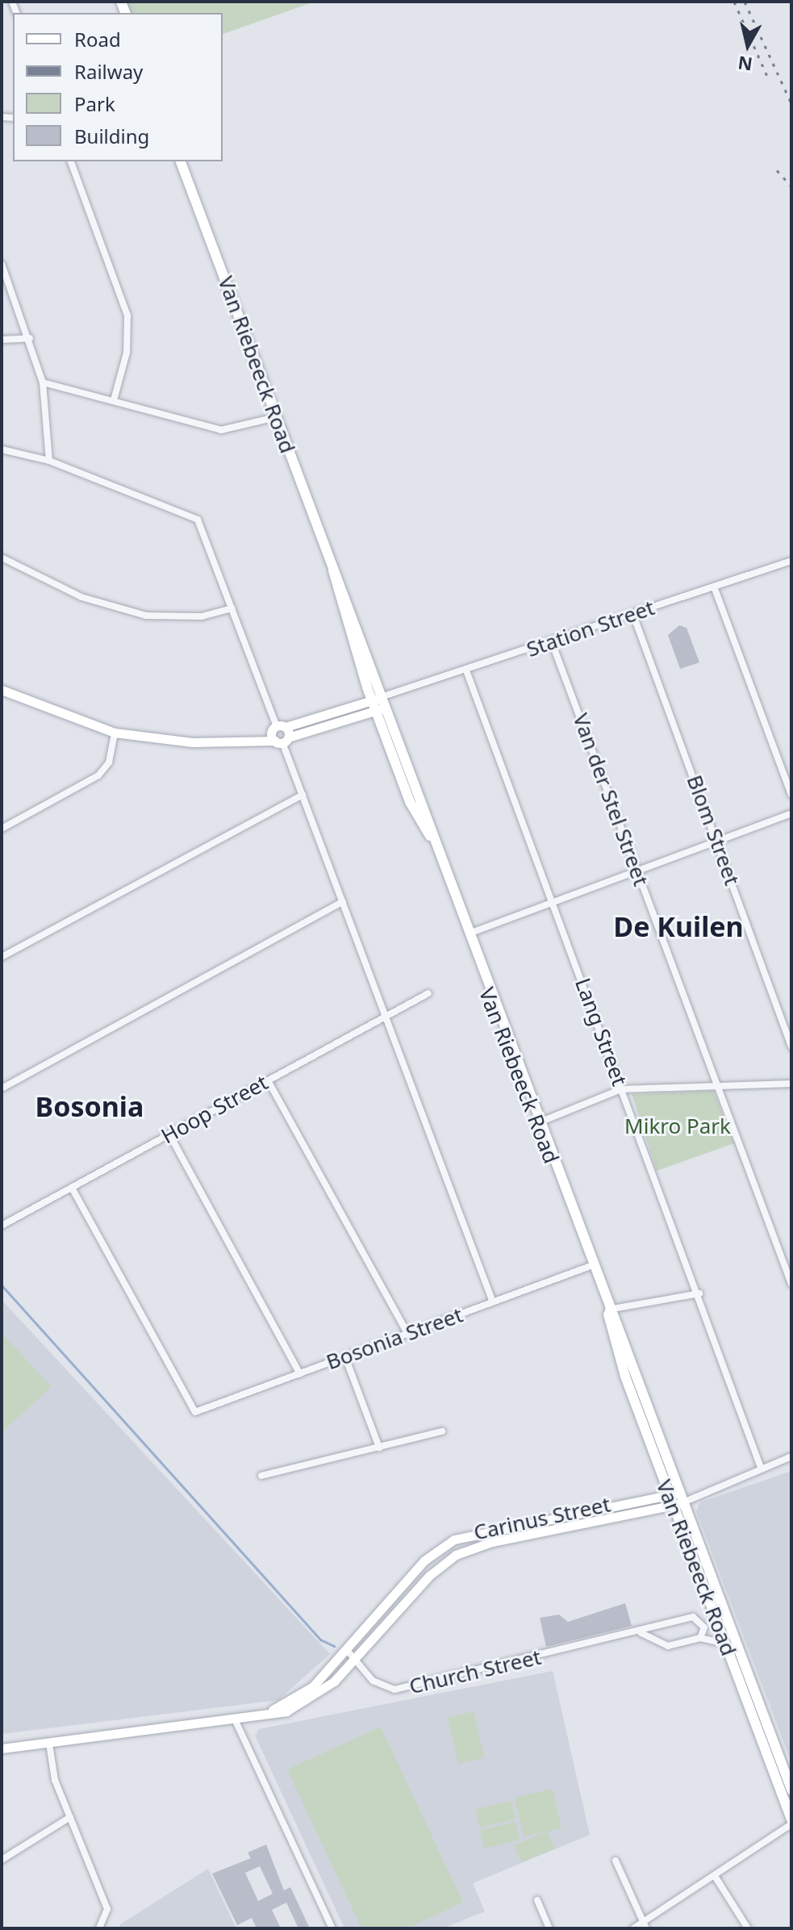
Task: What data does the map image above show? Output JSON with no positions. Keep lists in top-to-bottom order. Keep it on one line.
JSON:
{"streets":{"main road":["Van Riebeeck Road"],"street":["Station Street","Van der Stel Street","Blom Street","Lang Street","Hoop Street","Bosonia Street","Carinus Street","Church Street"]},"crossings":[["Van Riebeeck Road","Station Street"],["Van Riebeeck Road","Bosonia Street"],["Van Riebeeck Road","Carinus Street"],["Station Street","Van der Stel Street"],["Station Street","Blom Street"],["Station Street","Lang Street"],["Lang Street","Carinus Street"],["Hoop Street","Bosonia Street"],["Carinus Street","Church Street"]],"districts":["De Kuilen","Bosonia"],"parks":["Mikro Park"],"legend":["Road","Railway","Park","Building"],"north":"bottom"}
